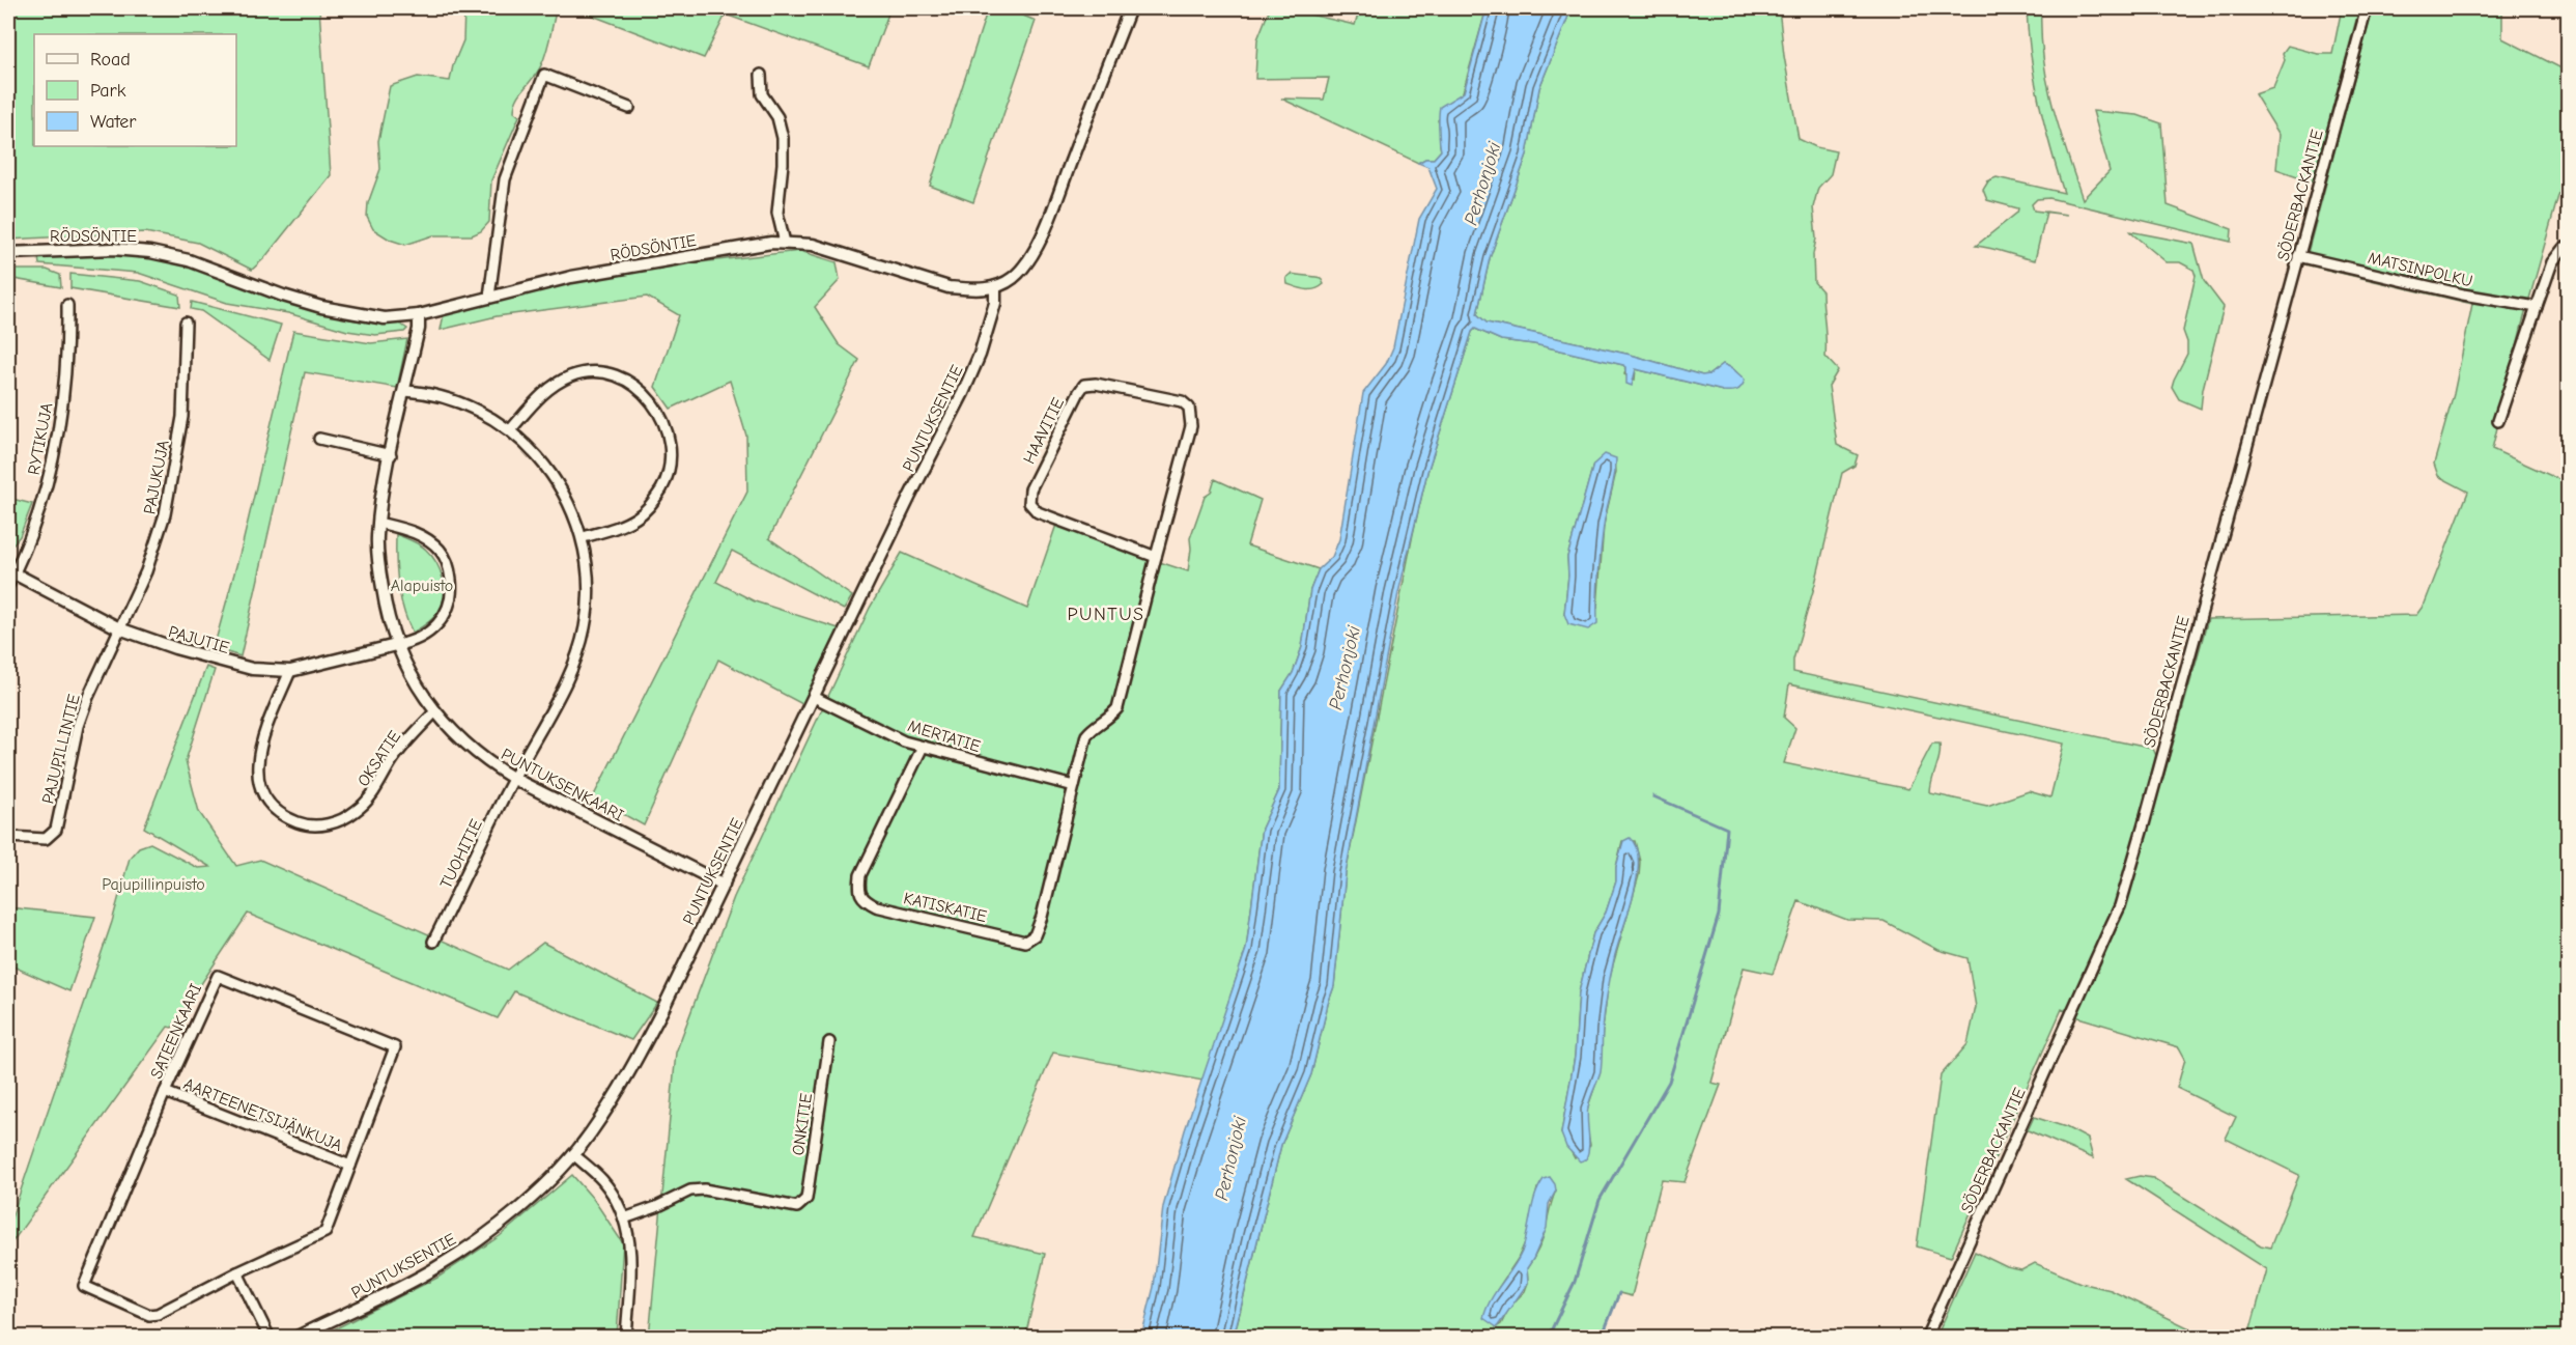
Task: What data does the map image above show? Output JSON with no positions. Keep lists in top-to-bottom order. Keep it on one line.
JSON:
{"streets":{"street":["SÖDERBACKANTIE","RÖDSÖNTIE","MATSINPOLKU","PUNTUKSENTIE","HAAVITIE","RYTIKUJA","PAJUKUJA","PAJUTIE","MERTATIE","PAJUPILLINTIE","OKSATIE","PUNTUKSENKAARI","TUOHITIE","KATISKATIE","SATEENKAARI","AARTEENETSIJÄNKUJA","ONKITIE"]},"crossings":[["SÖDERBACKANTIE","MATSINPOLKU"],["RÖDSÖNTIE","PUNTUKSENTIE"],["RÖDSÖNTIE","PUNTUKSENKAARI"],["PUNTUKSENTIE","MERTATIE"],["PUNTUKSENTIE","PUNTUKSENKAARI"],["HAAVITIE","MERTATIE"],["HAAVITIE","KATISKATIE"],["RYTIKUJA","PAJUTIE"],["PAJUKUJA","PAJUTIE"],["PAJUKUJA","PAJUPILLINTIE"],["PAJUTIE","PAJUPILLINTIE"],["PAJUTIE","OKSATIE"],["PAJUTIE","PUNTUKSENKAARI"],["MERTATIE","KATISKATIE"],["OKSATIE","PUNTUKSENKAARI"],["PUNTUKSENKAARI","TUOHITIE"],["SATEENKAARI","AARTEENETSIJÄNKUJA"]],"districts":["PUNTUS"],"water":["Perhonjoki"],"parks":["Alapuisto","Pajupillinpuisto"],"legend":["Road","Park","Water"]}
